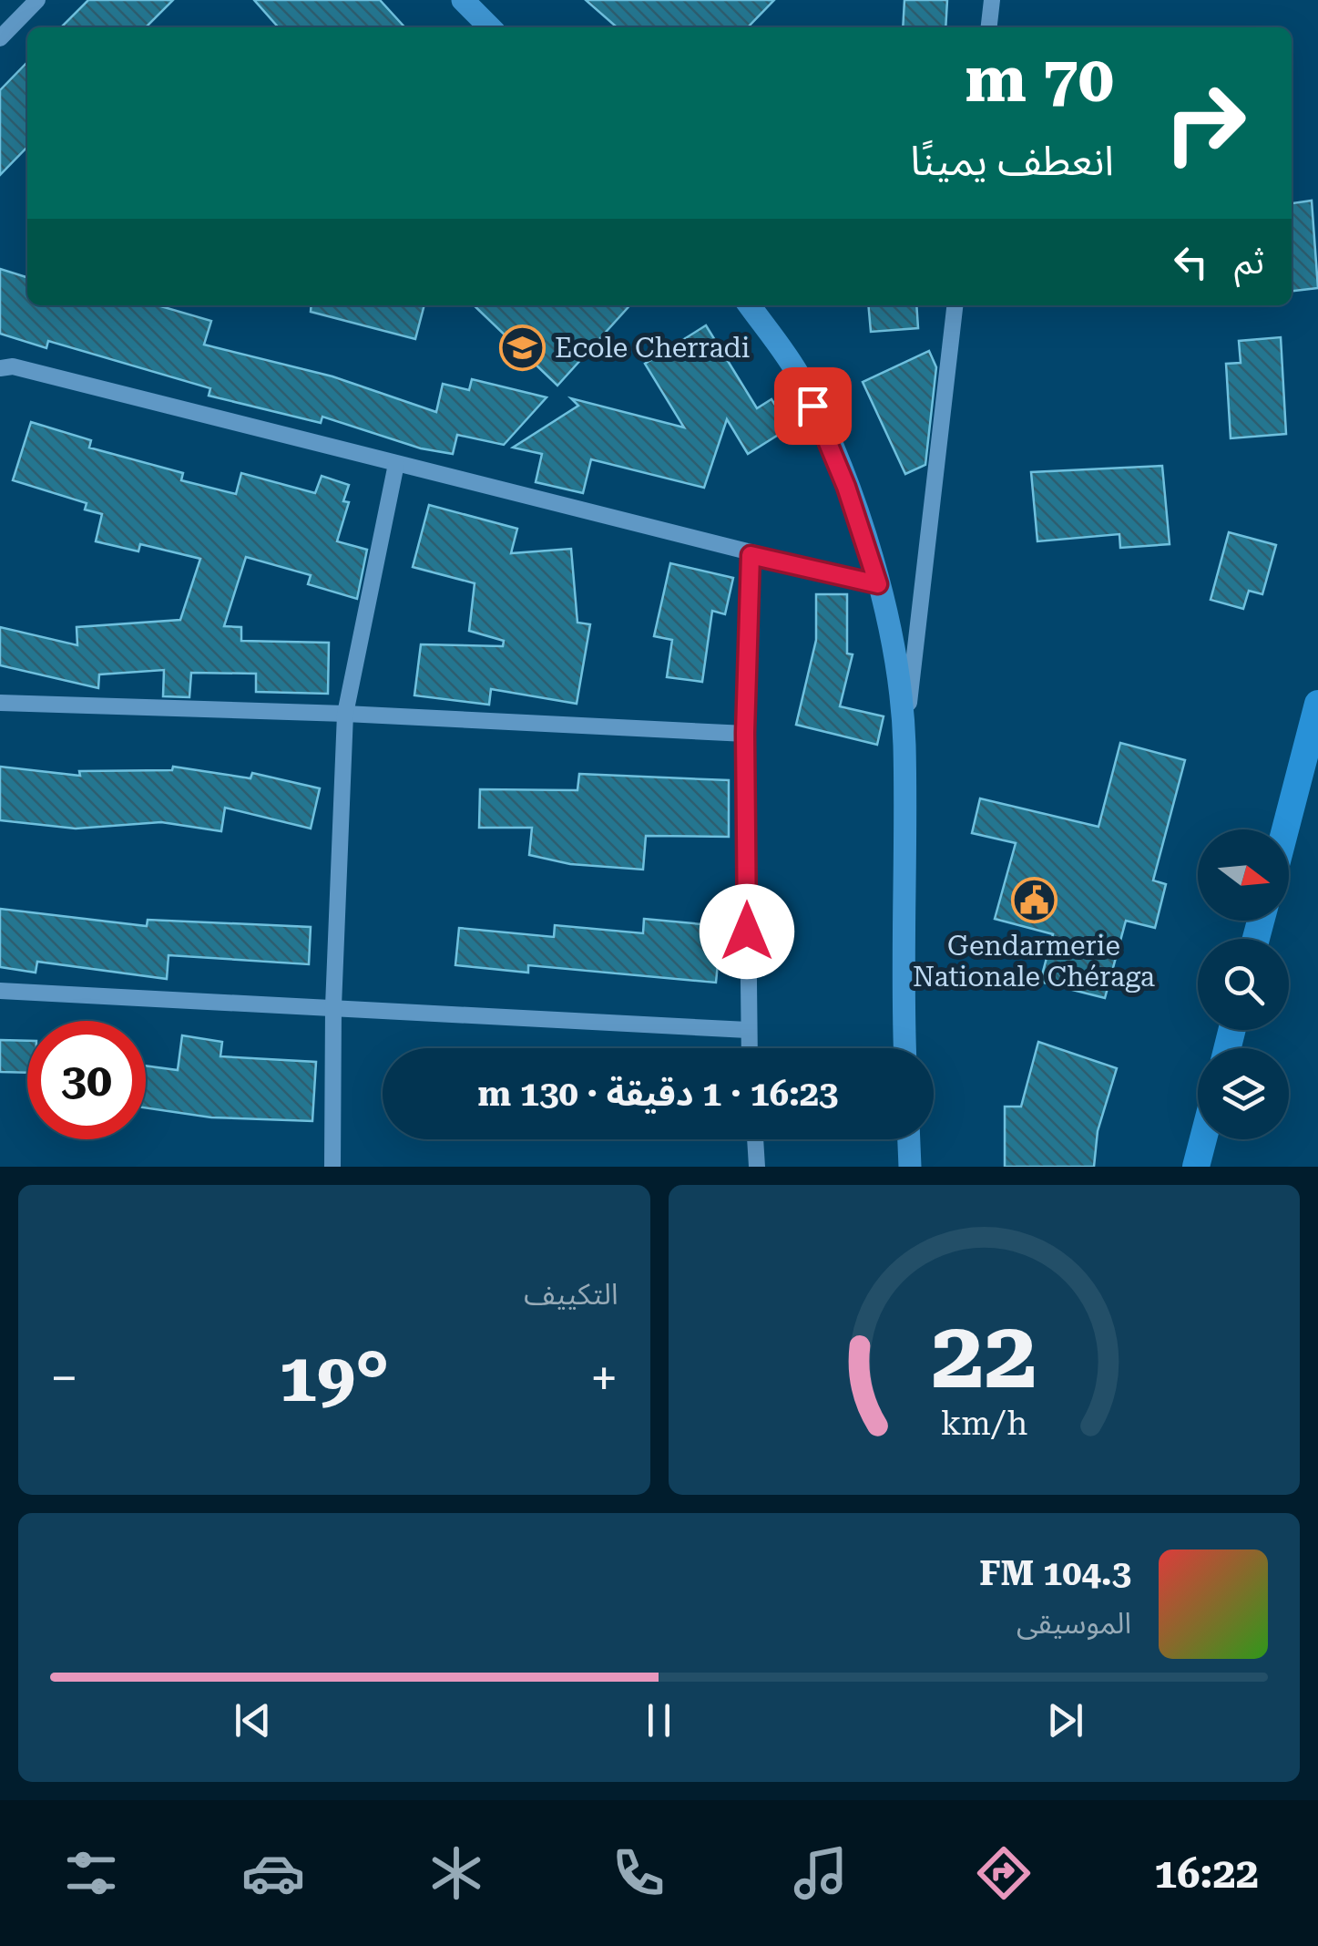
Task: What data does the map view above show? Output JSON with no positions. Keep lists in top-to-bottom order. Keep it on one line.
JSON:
{"places":{"school or university":["Ecole Cherradi"],"public building":["Gendarmerie Nationale Chéraga"]},"north":"right","page":{"turn":["70 m","انعطف يمينًا"],"then":"ثم","limit":"30","trip":"16:23 · 1 دقيقة · 130 m","tile":"التكييف","heat":["−","19°","+"],"song":["104.3 FM","الموسيقى"],"tabs":"16:22","gauge":["22","km/h"]}}
